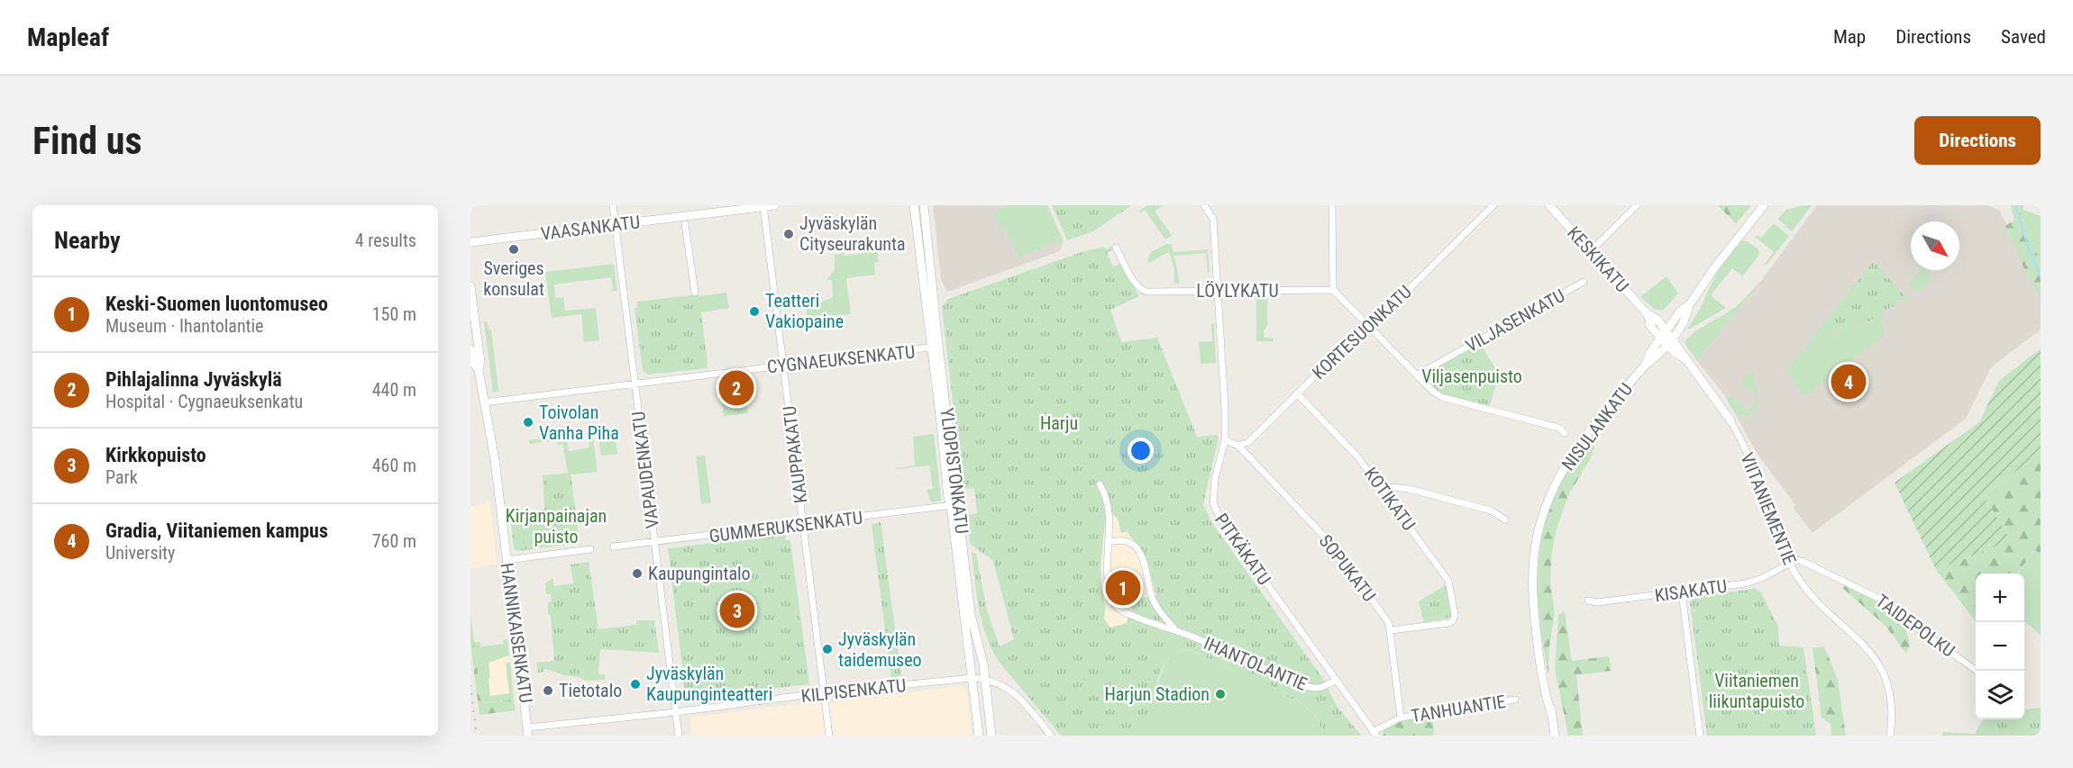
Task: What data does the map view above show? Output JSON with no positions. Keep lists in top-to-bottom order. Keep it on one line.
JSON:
{"streets":{"main road":["VAASANKATU","KESKIKATU","NISULANKATU","YLIOPISTONKATU","VIITANIEMENTIE","HANNIKAISENKATU"],"street":["LÖYLYKATU","VILJASENKATU","KORTESUONKATU","CYGNAEUKSENKATU","KAUPPAKATU","VAPAUDENKATU","KOTIKATU","GUMMERUKSENKATU","PITKÄKATU","SOPUKATU","KISAKATU","TAIDEPOLKU","IHANTOLANTIE","KILPISENKATU","TANHUANTIE"]},"crossings":[["VAASANKATU","KAUPPAKATU"],["VAASANKATU","VAPAUDENKATU"],["KESKIKATU","NISULANKATU"],["KESKIKATU","VIITANIEMENTIE"],["LÖYLYKATU","PITKÄKATU"],["KORTESUONKATU","KOTIKATU"],["KORTESUONKATU","SOPUKATU"],["CYGNAEUKSENKATU","KAUPPAKATU"],["CYGNAEUKSENKATU","VAPAUDENKATU"],["CYGNAEUKSENKATU","YLIOPISTONKATU"],["CYGNAEUKSENKATU","HANNIKAISENKATU"],["NISULANKATU","VIITANIEMENTIE"],["KAUPPAKATU","GUMMERUKSENKATU"],["KAUPPAKATU","KILPISENKATU"],["VAPAUDENKATU","GUMMERUKSENKATU"],["VAPAUDENKATU","KILPISENKATU"],["YLIOPISTONKATU","GUMMERUKSENKATU"],["YLIOPISTONKATU","KILPISENKATU"],["KOTIKATU","SOPUKATU"],["VIITANIEMENTIE","KISAKATU"],["VIITANIEMENTIE","TAIDEPOLKU"],["PITKÄKATU","IHANTOLANTIE"],["PITKÄKATU","TANHUANTIE"],["SOPUKATU","TANHUANTIE"],["KISAKATU","TAIDEPOLKU"],["HANNIKAISENKATU","KILPISENKATU"]],"parks":["Viljasenpuisto","Harju","Kirjanpainajan puisto","Viitaniemen liikuntapuisto"],"places":["Jyväskylän Cityseurakunta","Sveriges konsulat","Teatteri Vakiopaine","Toivolan Vanha Piha","Kaupungintalo","Jyväskylän taidemuseo","Jyväskylän Kaupunginteatteri","Tietotalo","Harjun Stadion"],"north":"bottom right","page":{"header":"Mapleaf","nav":["Map","Directions","Saved"],"buttons":"Directions","title":"Find us","heading":["Nearby","4 results"],"list":[{"mark":"1","name":"Keski-Suomen luontomuseo","note":"Museum · Ihantolantie","value":"150 m"},{"mark":"2","name":"Pihlajalinna Jyväskylä","note":"Hospital · Cygnaeuksenkatu","value":"440 m"},{"mark":"3","name":"Kirkkopuisto","note":"Park","value":"460 m"},{"mark":"4","name":"Gradia, Viitaniemen kampus","note":"University","value":"760 m"}],"pins":["4","2","1","3"],"map_buttons":["+","−"]}}
